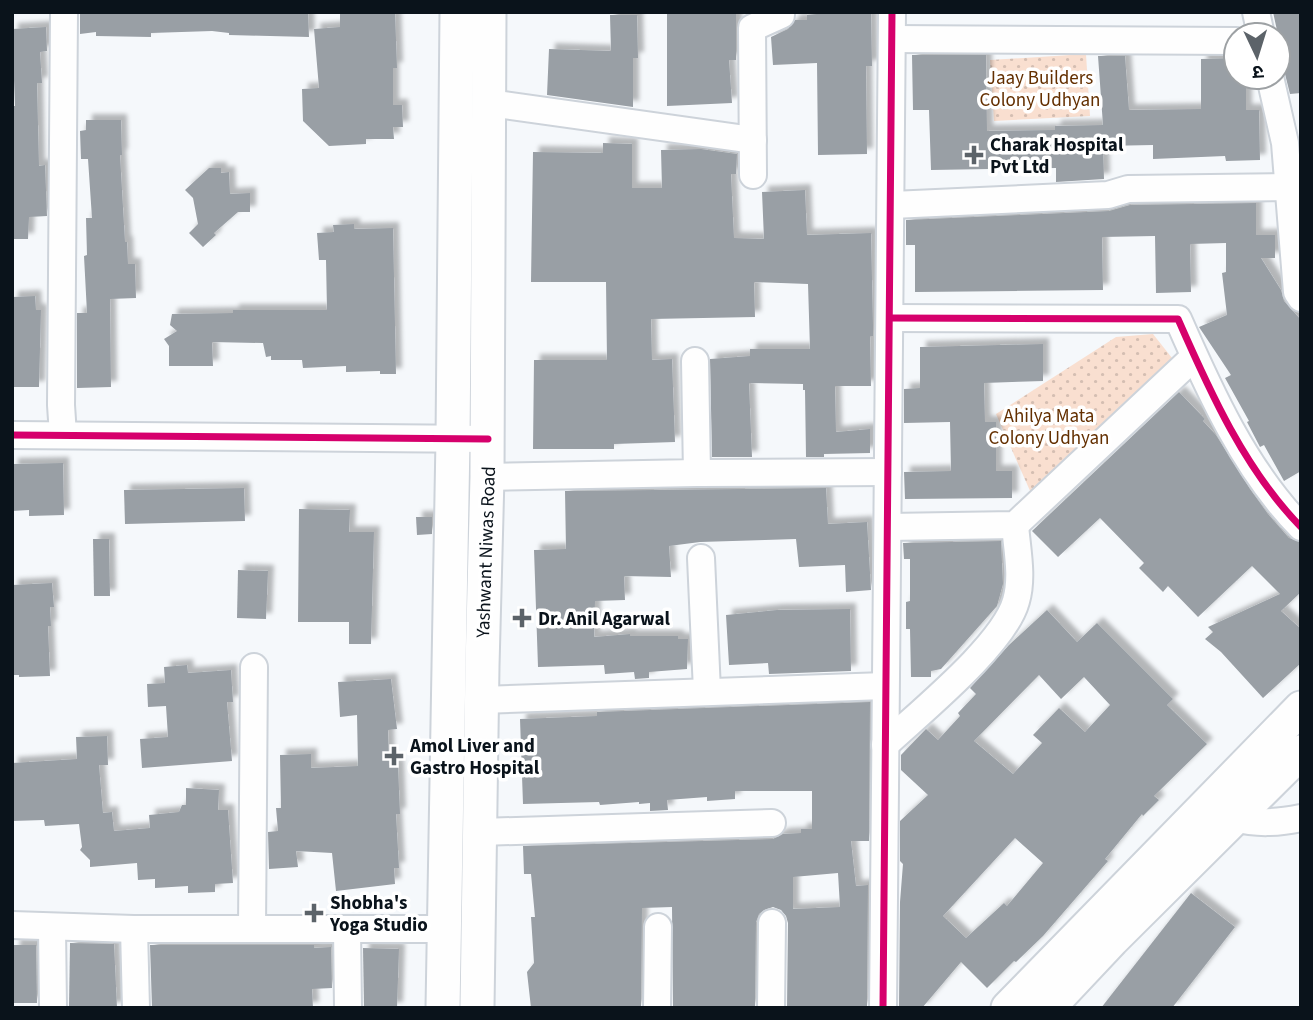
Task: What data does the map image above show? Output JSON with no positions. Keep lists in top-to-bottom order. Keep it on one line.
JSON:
{"streets":{"main road":["Yashwant Niwas Road"]},"parks":["Jaay Builders Colony Udhyan","Ahilya Mata Colony Udhyan"],"places":{"health":["Charak Hospital Pvt Ltd","Dr. Anil Agarwal","Amol Liver and Gastro Hospital","Shobha's Yoga Studio"]},"north":"bottom"}
